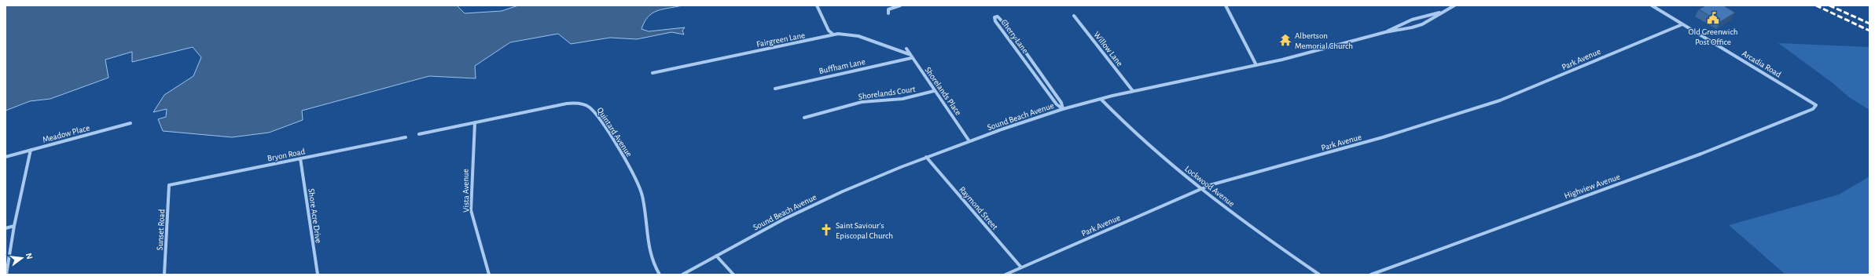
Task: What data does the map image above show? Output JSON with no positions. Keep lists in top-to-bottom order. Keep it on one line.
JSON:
{"streets":{"street":["Cherry Lane","Fairgreen Lane","Willow Lane","Park Avenue","Arcadia Road","Buffham Lane","Shorelands Place","Shorelands Court","Sound Beach Avenue","Quintard Avenue","Meadow Place","Bryon Road","Lockwood Avenue","Highview Avenue","Vista Avenue","Raymond Street","Shore Acre Drive","Sunset Road"]},"crossings":[["Cherry Lane","Sound Beach Avenue"],["Fairgreen Lane","Shorelands Place"],["Willow Lane","Sound Beach Avenue"],["Park Avenue","Arcadia Road"],["Park Avenue","Lockwood Avenue"],["Park Avenue","Raymond Street"],["Arcadia Road","Highview Avenue"],["Buffham Lane","Shorelands Place"],["Shorelands Place","Shorelands Court"],["Shorelands Place","Sound Beach Avenue"],["Sound Beach Avenue","Lockwood Avenue"],["Sound Beach Avenue","Raymond Street"],["Quintard Avenue","Vista Avenue"],["Bryon Road","Shore Acre Drive"],["Bryon Road","Sunset Road"]],"places":{"public building":["Old Greenwich Post Office"],"temple":["Albertson Memorial Church"],"church":["Saint Saviour's Episcopal Church"]},"north":"right"}
